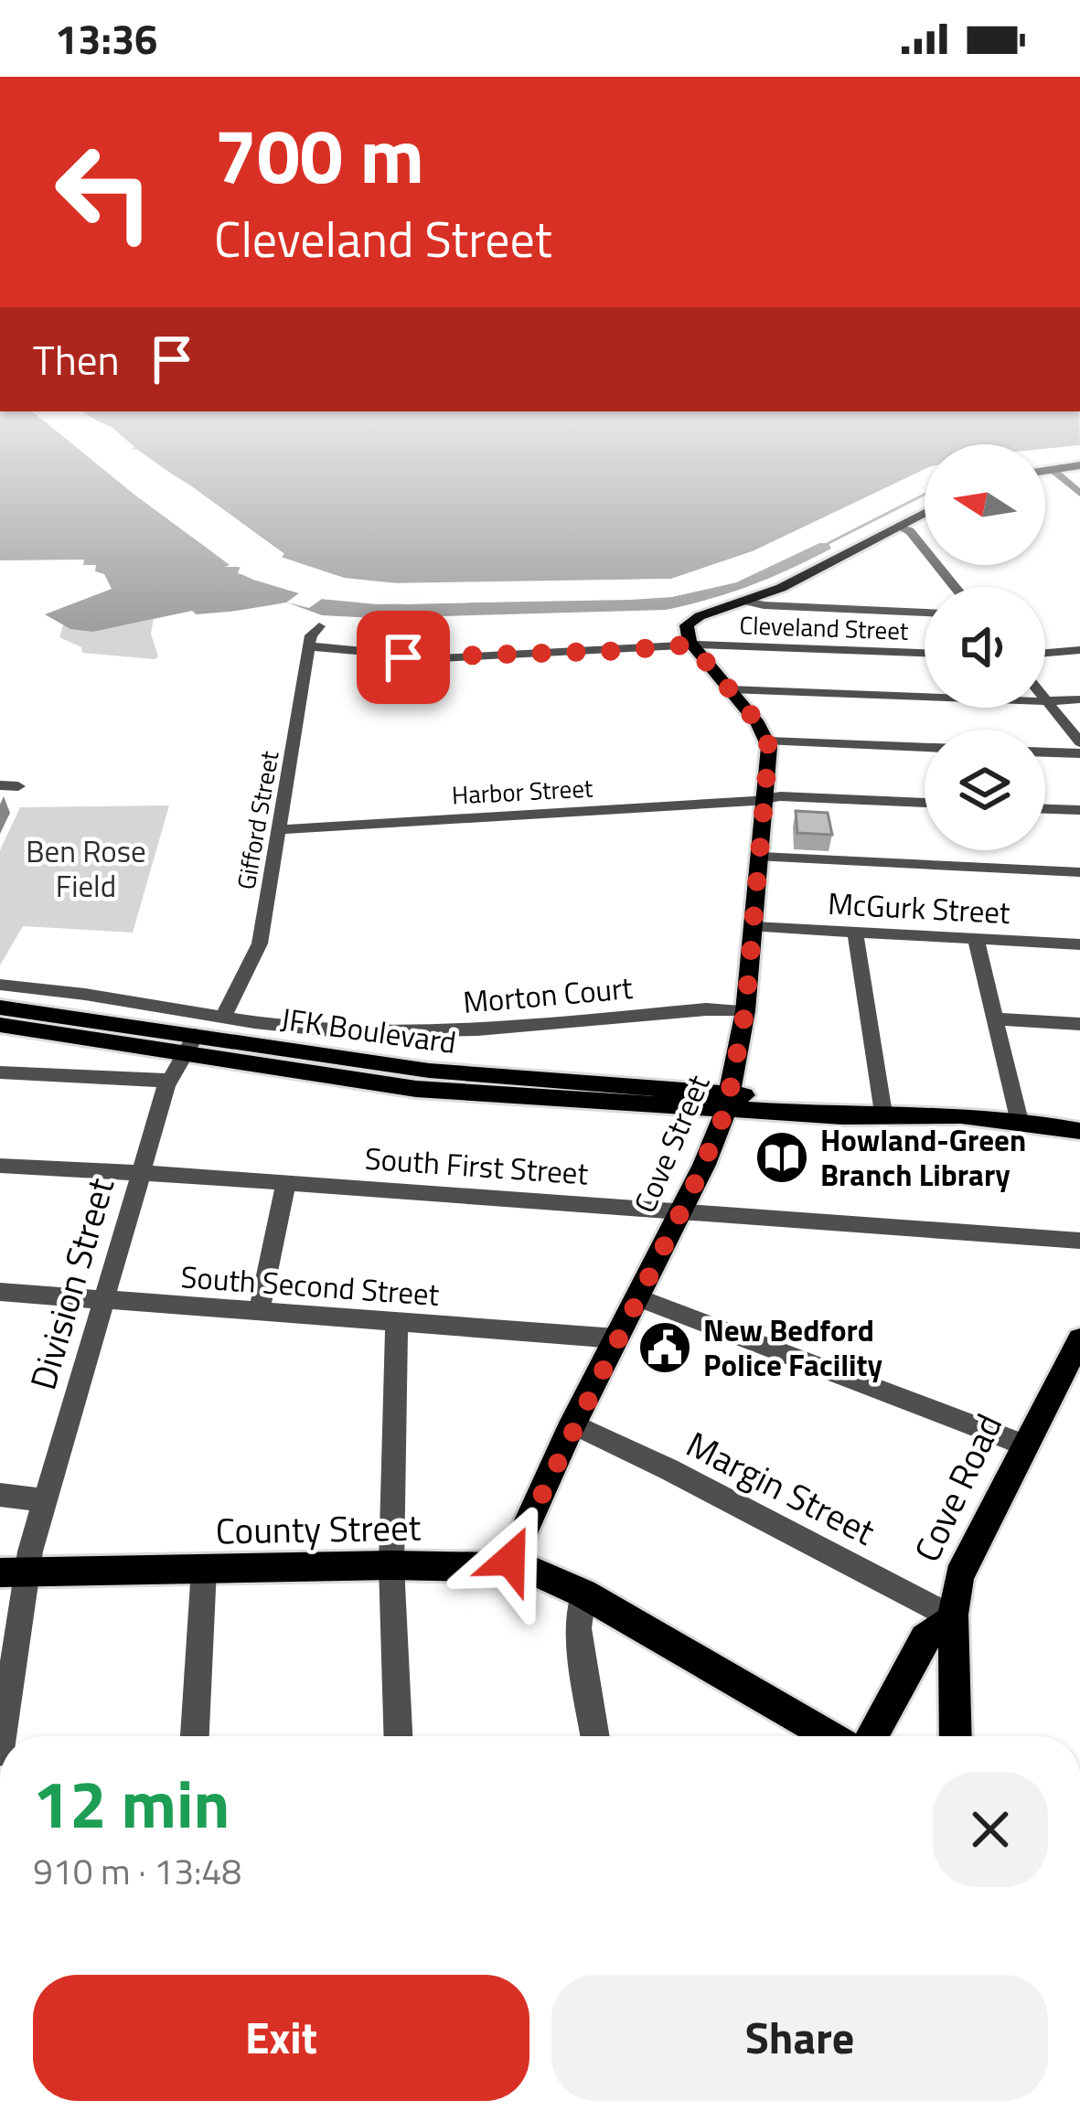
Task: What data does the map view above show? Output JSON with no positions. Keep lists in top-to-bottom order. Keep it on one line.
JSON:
{"streets":{"main road":["JFK Boulevard","Cove Street","Cove Road","County Street"],"street":["Cleveland Street","Harbor Street","Gifford Street","McGurk Street","Morton Court","South First Street","Division Street","South Second Street","Margin Street"]},"crossings":[["Cleveland Street","Gifford Street"],["Harbor Street","Gifford Street"],["Harbor Street","Cove Street"],["Gifford Street","Morton Court"],["McGurk Street","Cove Street"],["Morton Court","Cove Street"],["JFK Boulevard","Cove Street"],["JFK Boulevard","Division Street"],["Cove Street","South First Street"],["Cove Street","South Second Street"],["Cove Street","Margin Street"],["Cove Street","County Street"],["South First Street","Division Street"],["Division Street","South Second Street"],["Division Street","County Street"],["Margin Street","Cove Road"]],"parks":["Ben Rose Field"],"places":{"library":["Howland-Green Branch Library"],"public building":["New Bedford Police Facility"]},"north":"left","page":{"status":"13:36","turn":["700 m","Cleveland Street"],"then":"Then","heading":["12 min","910 m · 13:48"],"buttons":["Exit","Share"]}}
